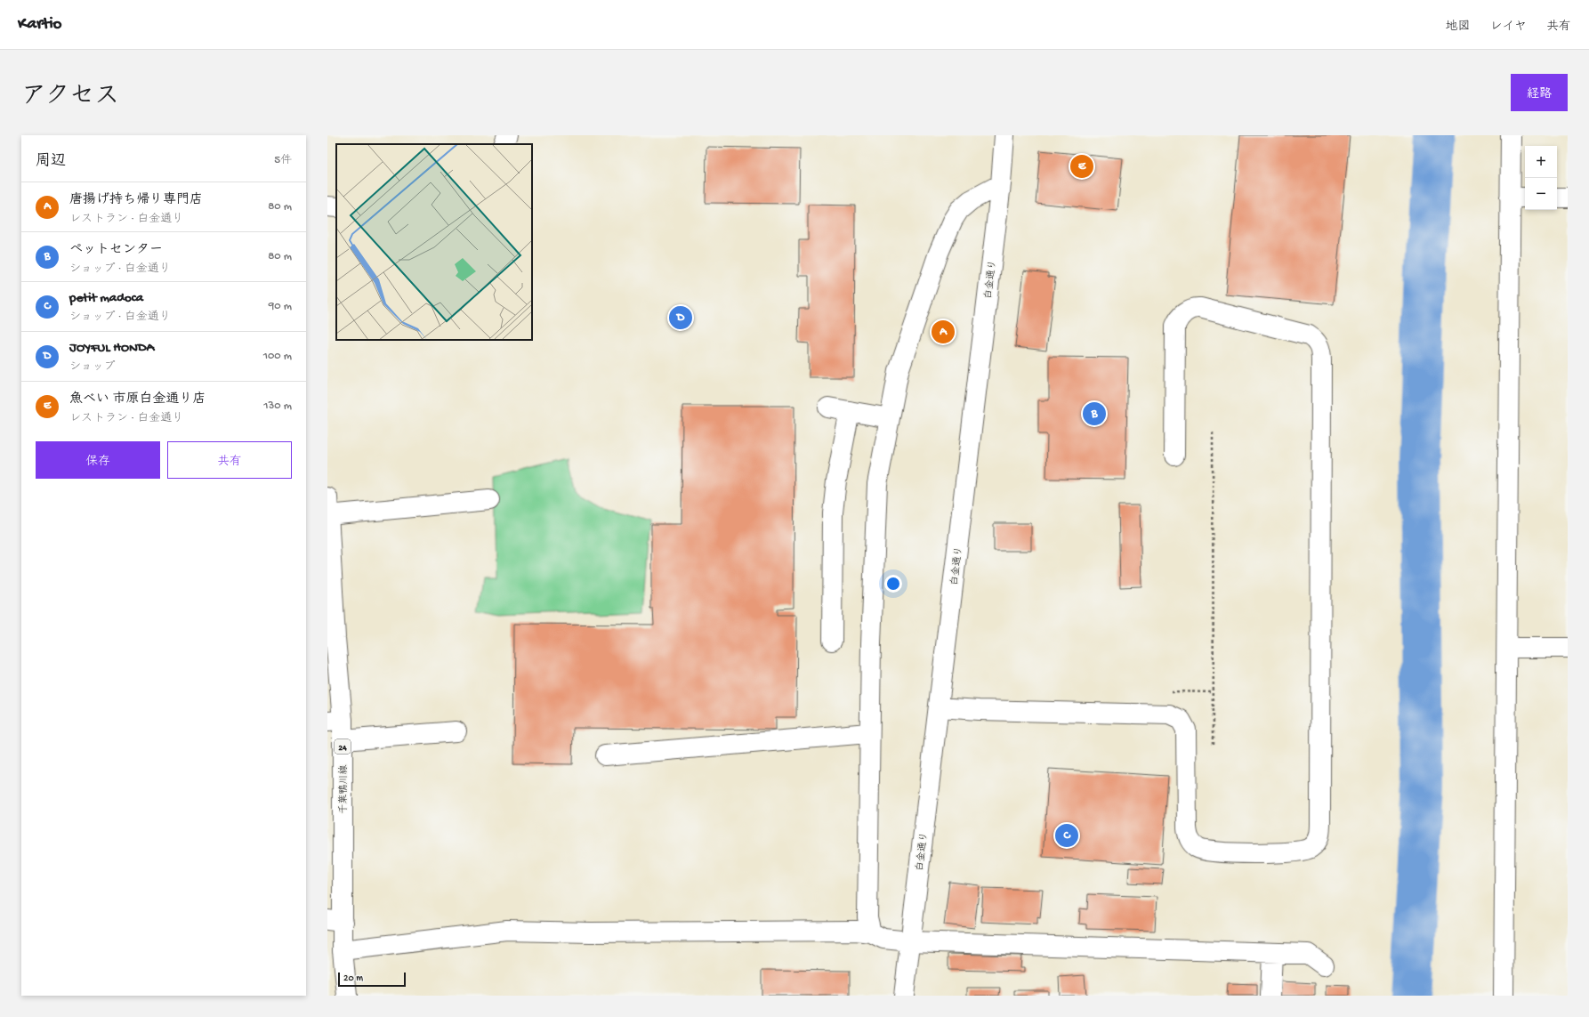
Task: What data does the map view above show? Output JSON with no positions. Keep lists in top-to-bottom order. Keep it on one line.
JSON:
{"streets":{"street":["白金通り","24","千葉鴨川線"]},"scale_bar":"20 m","page":{"header":"Kartio","nav":["地図","レイヤ","共有"],"title":"アクセス","buttons":["経路",["保存","共有"]],"heading":["周辺","5件"],"map_buttons":["+","−"],"pins":["E","D","A","B","C"],"list":[{"mark":"A","name":"唐揚げ持ち帰り専門店","note":"レストラン · 白金通り","value":"80 m"},{"mark":"B","name":"ペットセンター","note":"ショップ · 白金通り","value":"80 m"},{"mark":"C","name":"petit madoca","note":"ショップ · 白金通り","value":"90 m"},{"mark":"D","name":"JOYFUL HONDA","note":"ショップ","value":"100 m"},{"mark":"E","name":"魚べい 市原白金通り店","note":"レストラン · 白金通り","value":"130 m"}],"scale":"20 m"}}
